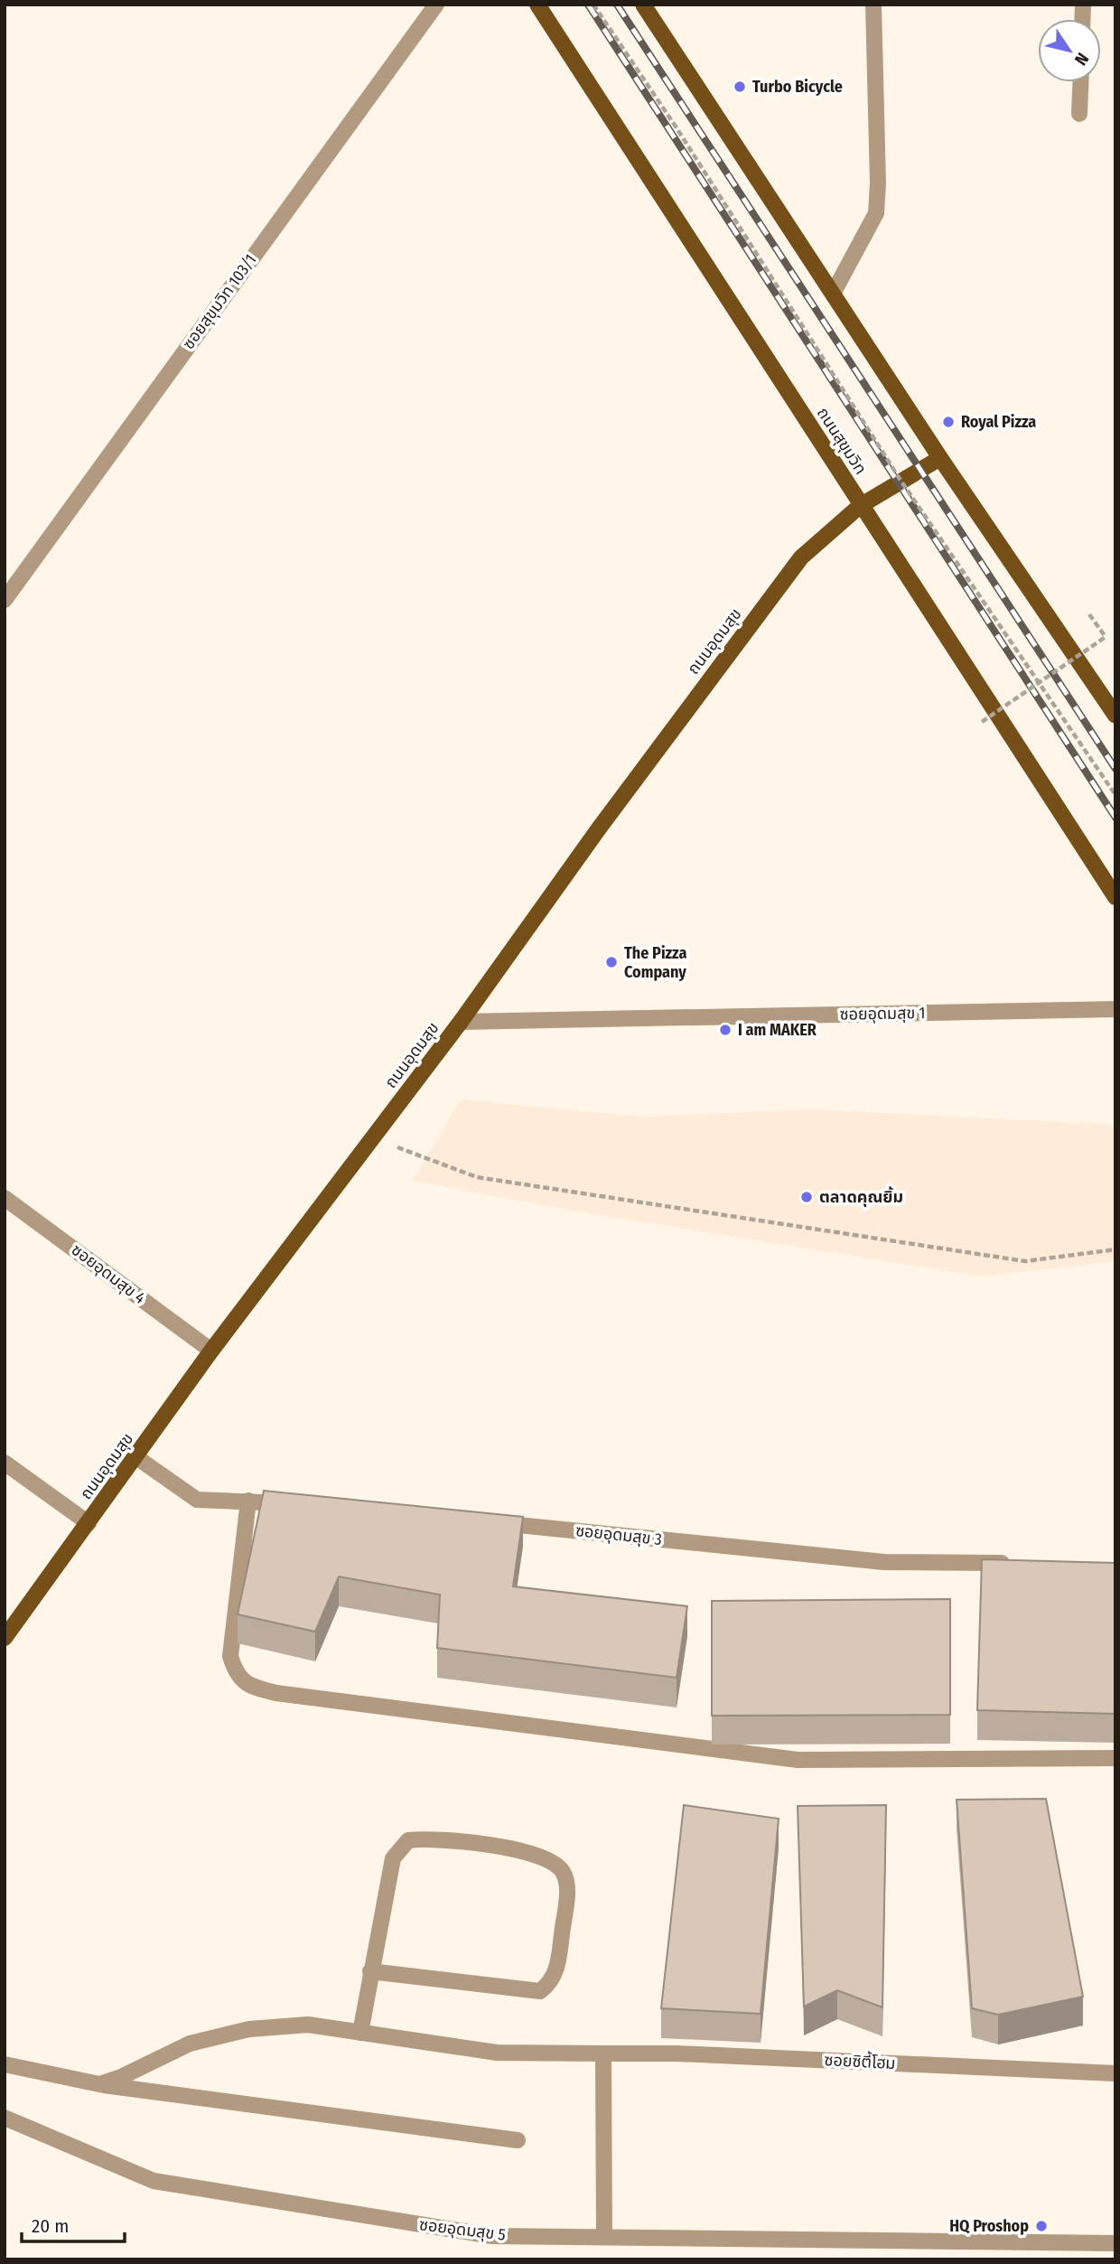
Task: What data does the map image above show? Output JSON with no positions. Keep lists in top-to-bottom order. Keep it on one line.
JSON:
{"streets":{"main road":["ถนนสุขุมวิท","ถนนอุดมสุข"],"street":["ซอยสุขุมวิท 103/1","ซอยอุดมสุข 1","ซอยอุดมสุข 4","ซอยอุดมสุข 3","ซอยซิตี้โฮม","ซอยอุดมสุข 5"]},"crossings":[["ถนนสุขุมวิท","ถนนอุดมสุข"],["ถนนอุดมสุข","ซอยอุดมสุข 1"],["ถนนอุดมสุข","ซอยอุดมสุข 4"]],"places":["Turbo Bicycle","Royal Pizza","The Pizza Company","I am MAKER","ตลาดคุณยิ้ม","HQ Proshop"],"scale_bar":"20 m","north":"bottom right"}
